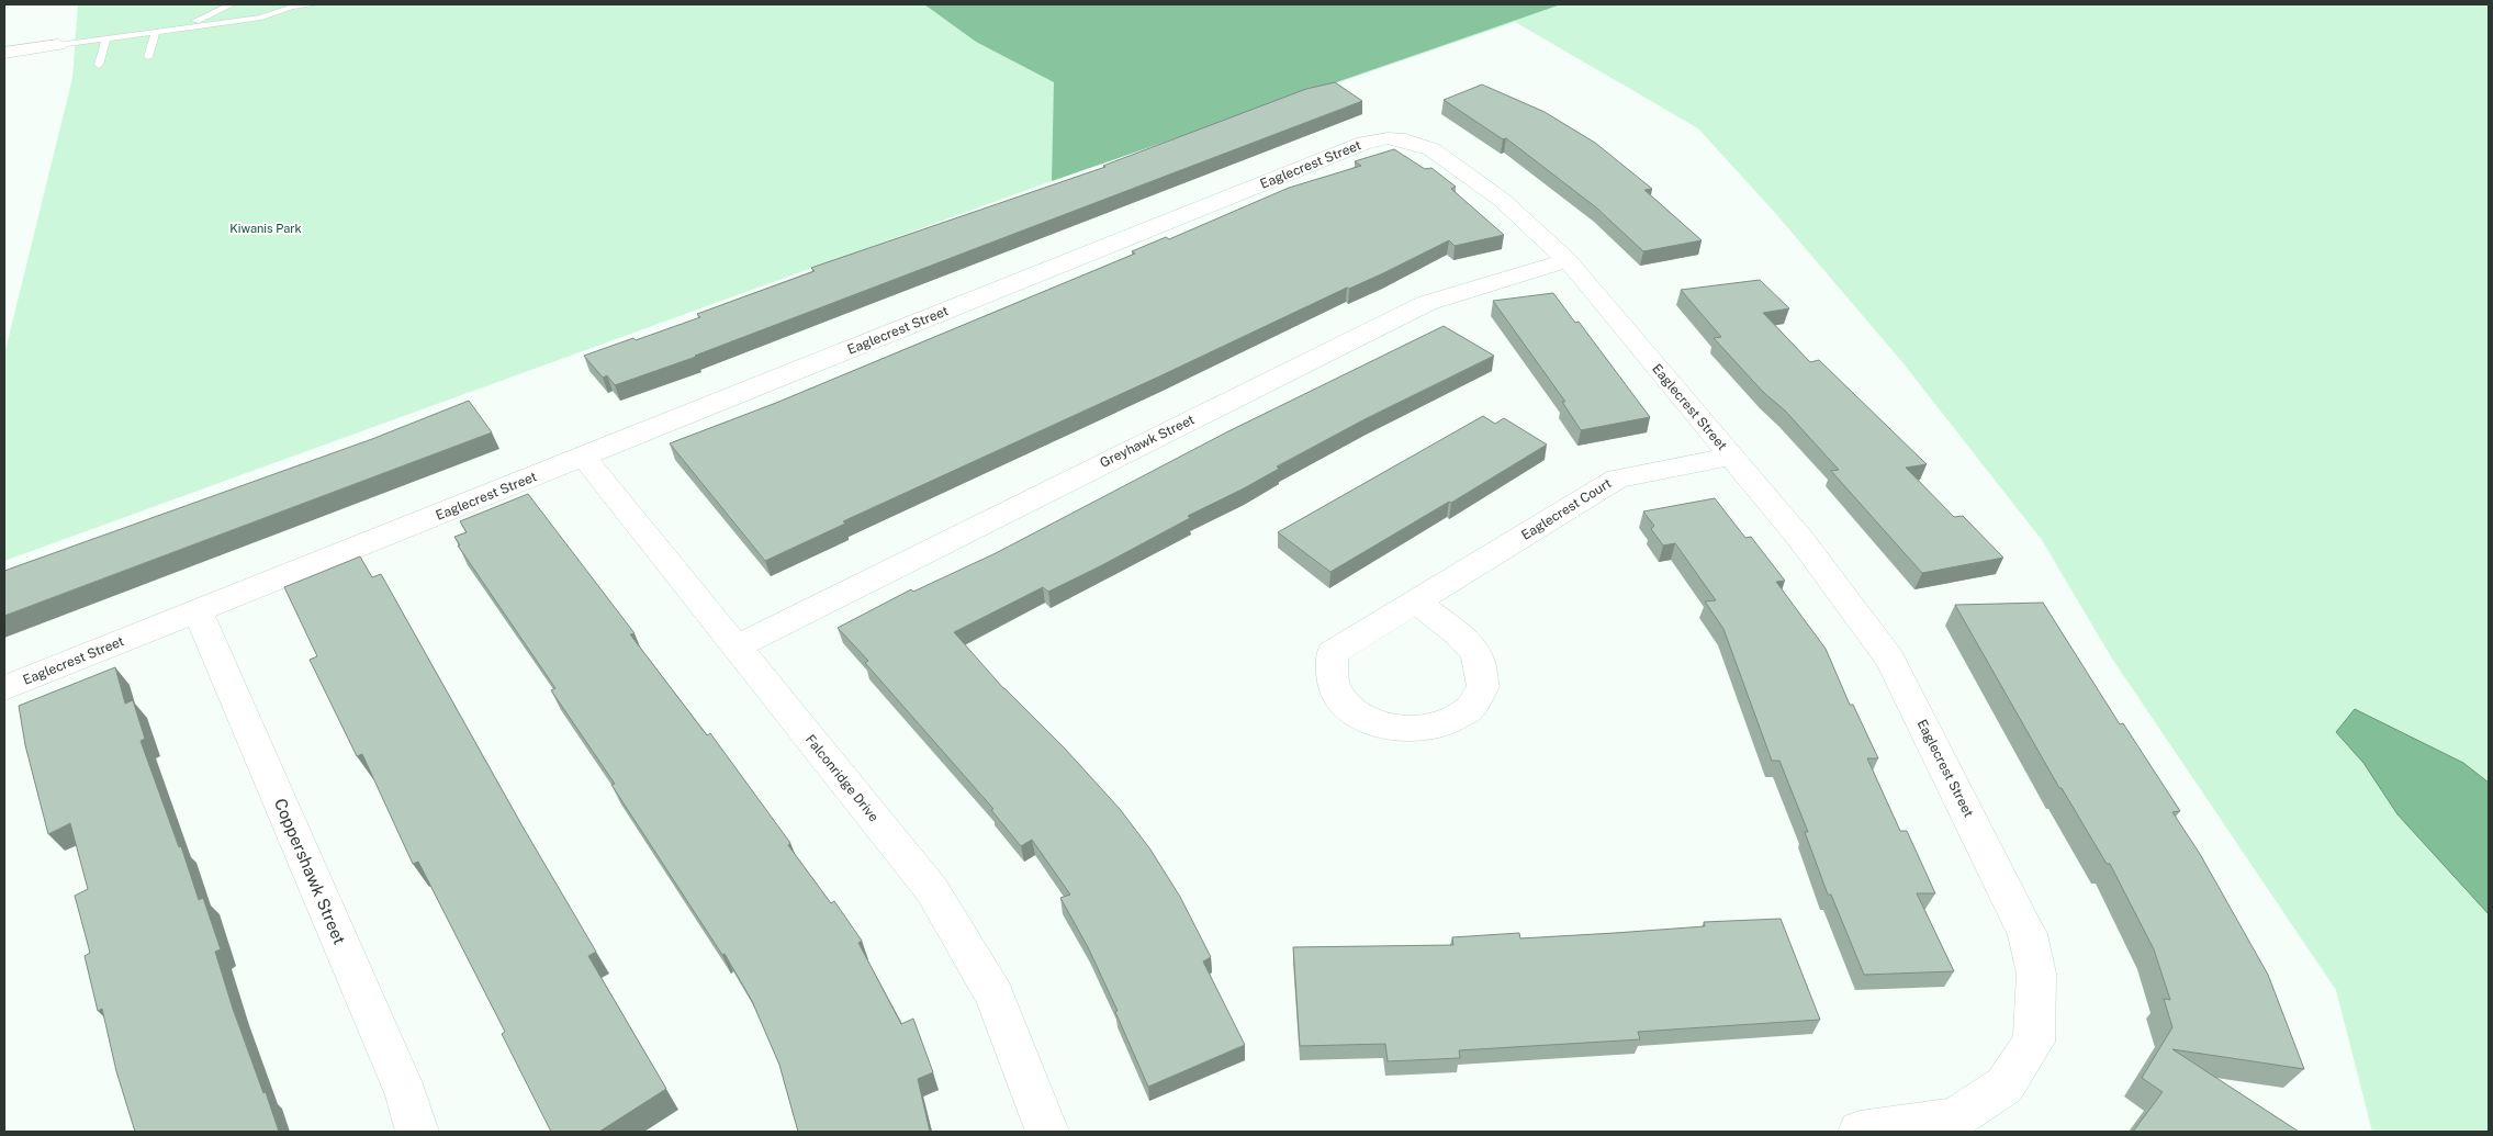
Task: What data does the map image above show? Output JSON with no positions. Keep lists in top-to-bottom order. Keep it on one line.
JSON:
{"streets":{"street":["Eaglecrest Street","Greyhawk Street","Eaglecrest Court","Falconridge Drive","Coppershawk Street"]},"crossings":[["Eaglecrest Street","Greyhawk Street"],["Eaglecrest Street","Eaglecrest Court"],["Eaglecrest Street","Falconridge Drive"],["Eaglecrest Street","Coppershawk Street"],["Greyhawk Street","Falconridge Drive"]],"parks":["Kiwanis Park"]}
